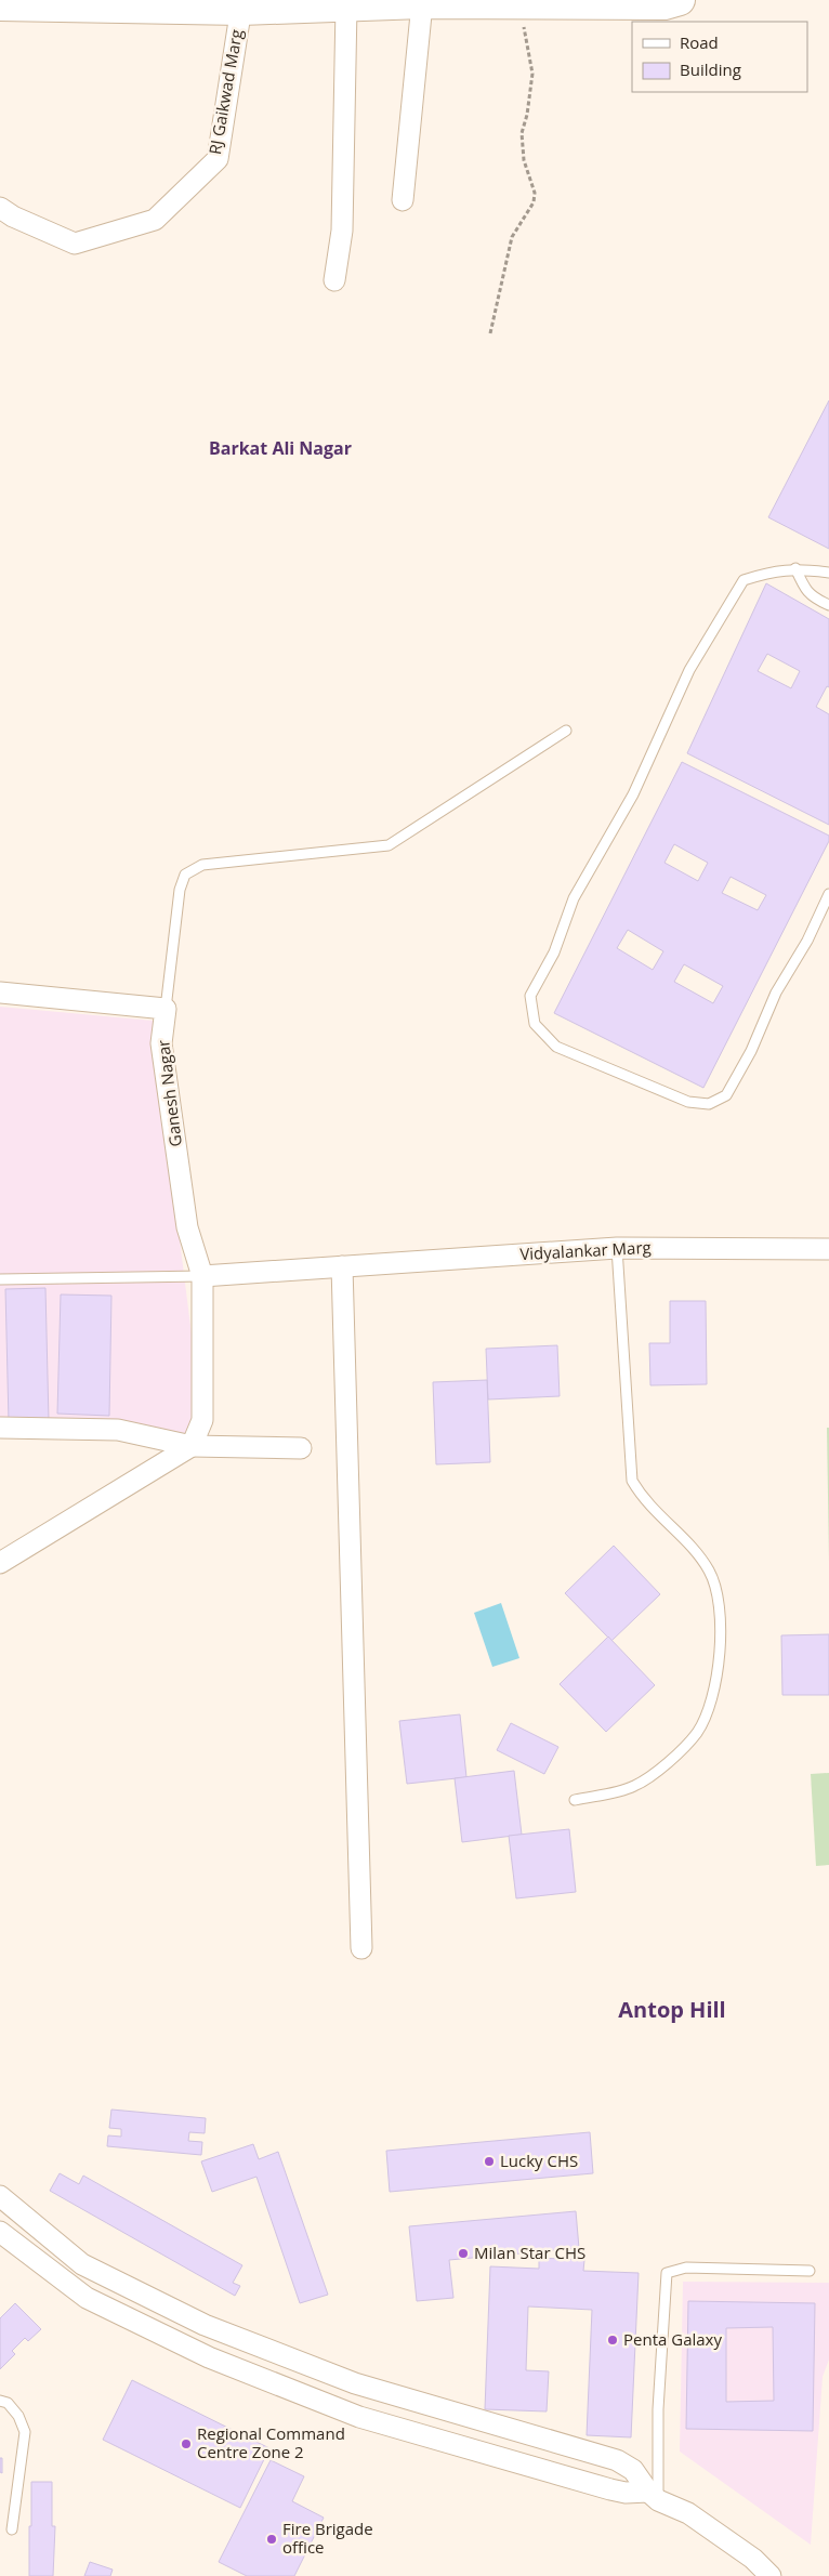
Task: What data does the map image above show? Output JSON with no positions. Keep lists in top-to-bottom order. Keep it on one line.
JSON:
{"streets":{"street":["RJ Gaikwad Marg","Ganesh Nagar","Vidyalankar Marg"]},"crossings":[["Ganesh Nagar","Vidyalankar Marg"]],"districts":["Barkat Ali Nagar","Antop Hill"],"places":["Lucky CHS","Milan Star CHS","Penta Galaxy","Regional Command Centre Zone 2","Fire Brigade office"],"legend":["Road","Building"]}
